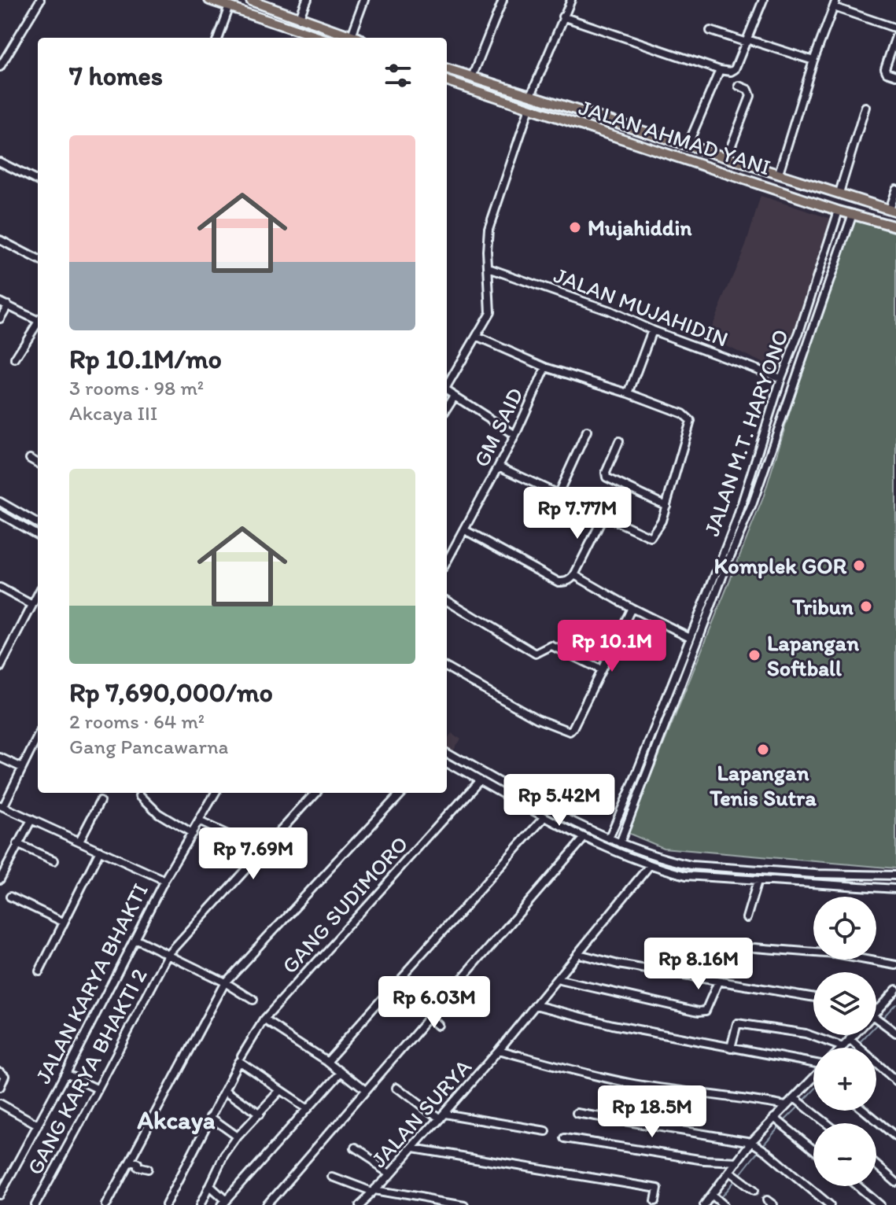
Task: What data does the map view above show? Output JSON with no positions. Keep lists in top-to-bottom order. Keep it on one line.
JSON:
{"streets":{"main road":["JALAN AHMAD YANI"],"street":["JALAN MUJAHIDIN","GM SAID","JALAN M.T. HARYONO","GANG SUDIMORO","JALAN KARYA BHAKTI","GANG KARYA BHAKTI 2","JALAN SURYA"]},"crossings":[["JALAN AHMAD YANI","JALAN M.T. HARYONO"],["JALAN MUJAHIDIN","JALAN M.T. HARYONO"]],"districts":["Akcaya"],"places":["Mujahiddin","Komplek GOR","Tribun","Lapangan Softball","Lapangan Tenis Sutra"],"page":{"heading":"7 homes","list":[{"name":"Rp 10.1M/mo","note":"3 rooms · 98 m² · Akcaya III"},{"name":"Rp 7,690,000/mo","note":"2 rooms · 64 m² · Gang Pancawarna"}],"price":["Rp 7.77M","Rp 10.1M","Rp 5.42M","Rp 7.69M","Rp 8.16M","Rp 6.03M","Rp 18.5M"],"map_buttons":["+","−"]}}
